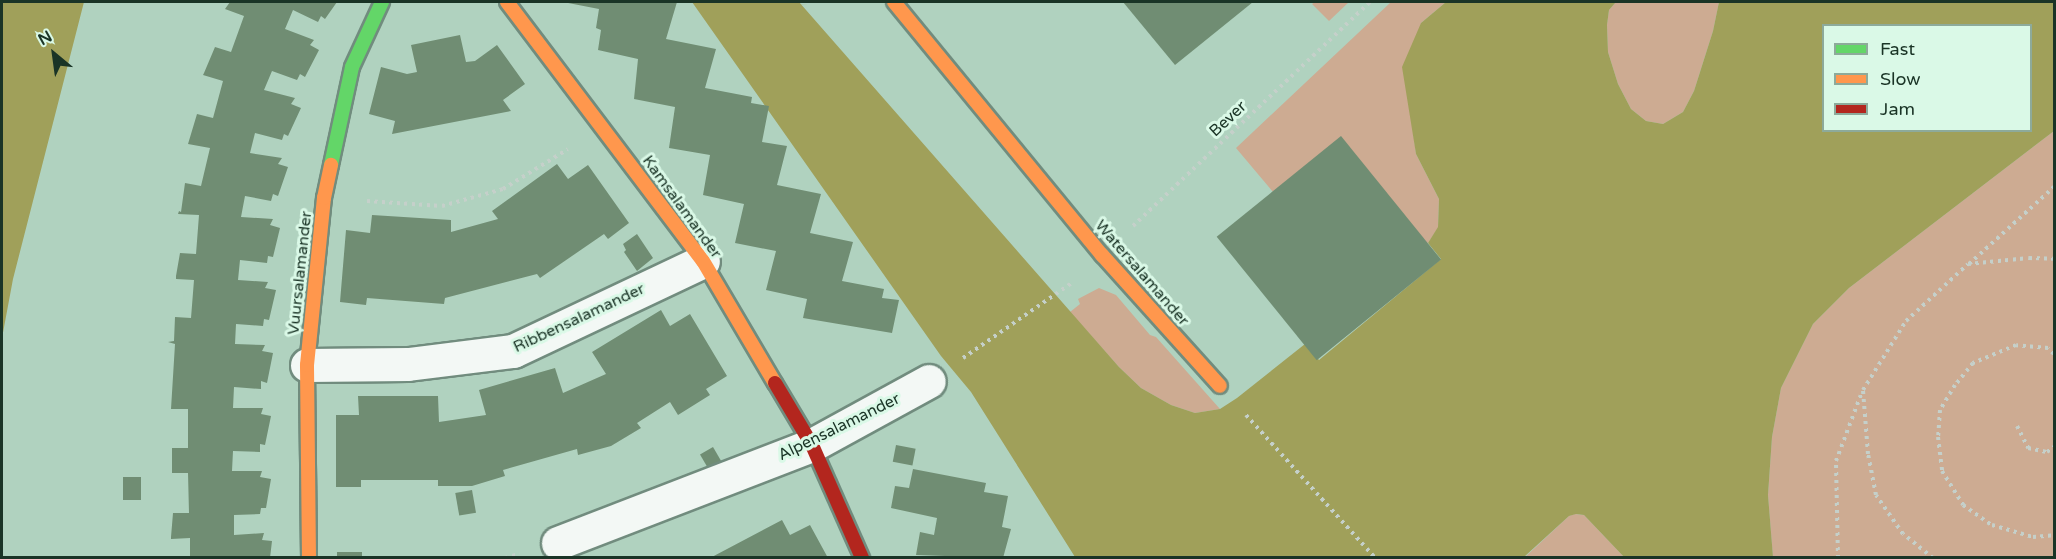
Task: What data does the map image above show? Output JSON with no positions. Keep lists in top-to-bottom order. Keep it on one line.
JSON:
{"streets":{"street":["Kamsalamander","Vuursalamander","Watersalamander","Ribbensalamander","Alpensalamander"],"path":["Bever"]},"crossings":[["Bever","Watersalamander"],["Kamsalamander","Ribbensalamander"],["Kamsalamander","Alpensalamander"],["Vuursalamander","Ribbensalamander"]],"legend":["Fast","Slow","Jam"],"north":"top left"}
